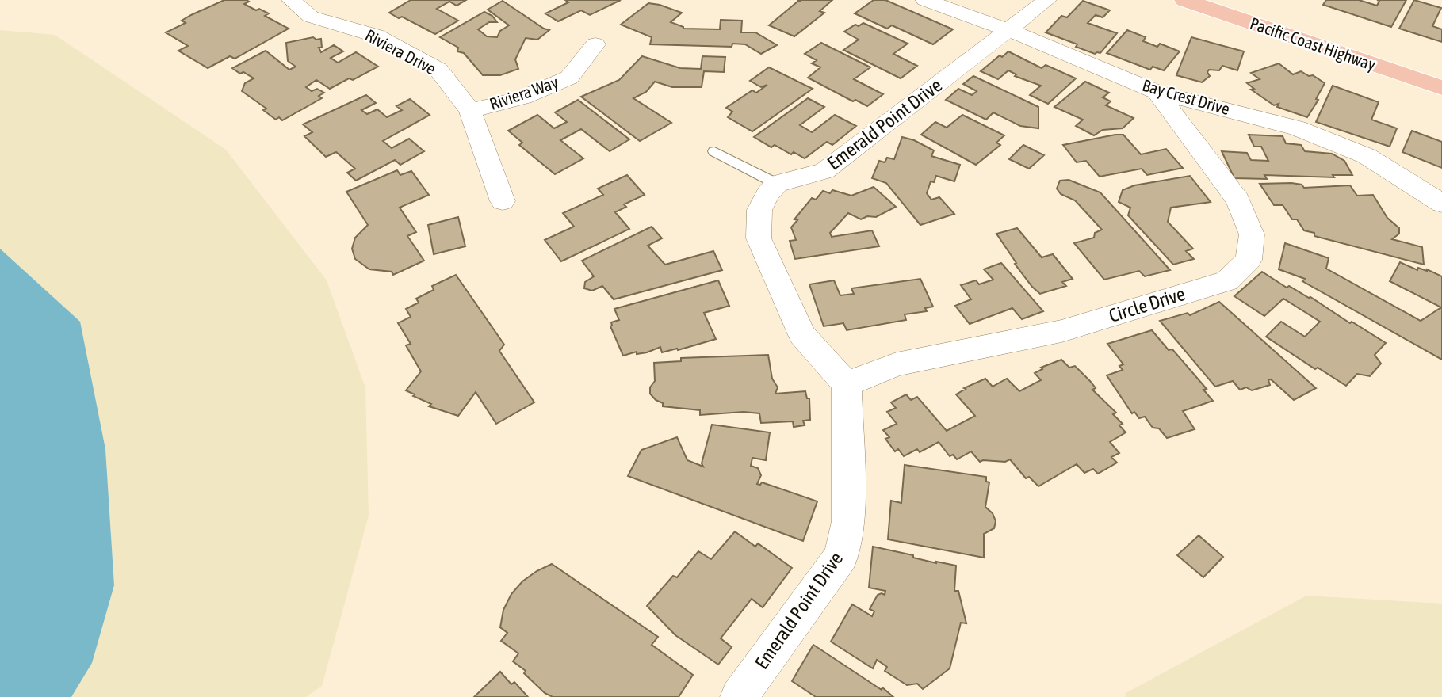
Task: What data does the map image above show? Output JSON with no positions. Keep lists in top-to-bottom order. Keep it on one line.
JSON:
{"streets":{"highway":["Pacific Coast Highway"],"street":["Riviera Drive","Riviera Way","Bay Crest Drive","Emerald Point Drive","Circle Drive"]},"crossings":[["Riviera Drive","Riviera Way"],["Bay Crest Drive","Emerald Point Drive"],["Bay Crest Drive","Circle Drive"],["Emerald Point Drive","Circle Drive"]]}
